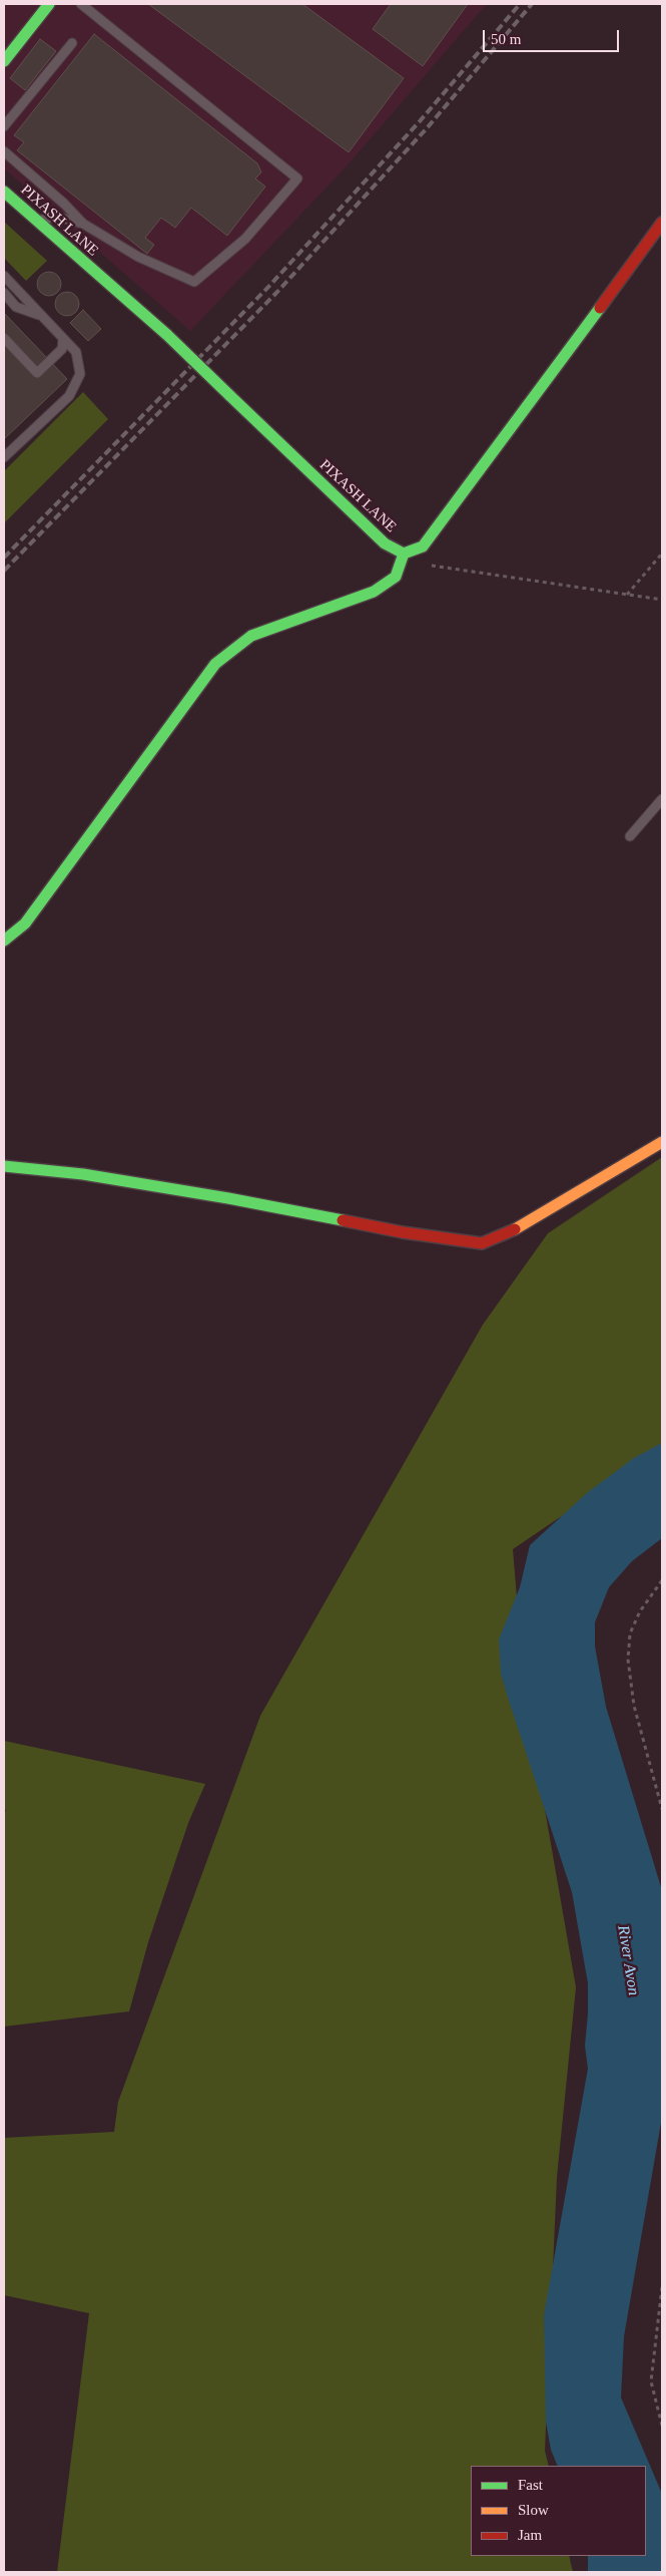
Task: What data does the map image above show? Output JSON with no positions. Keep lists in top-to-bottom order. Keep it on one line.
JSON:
{"streets":{"street":["PIXASH LANE"]},"water":["River Avon"],"legend":["Fast","Slow","Jam"],"scale_bar":"50 m"}
